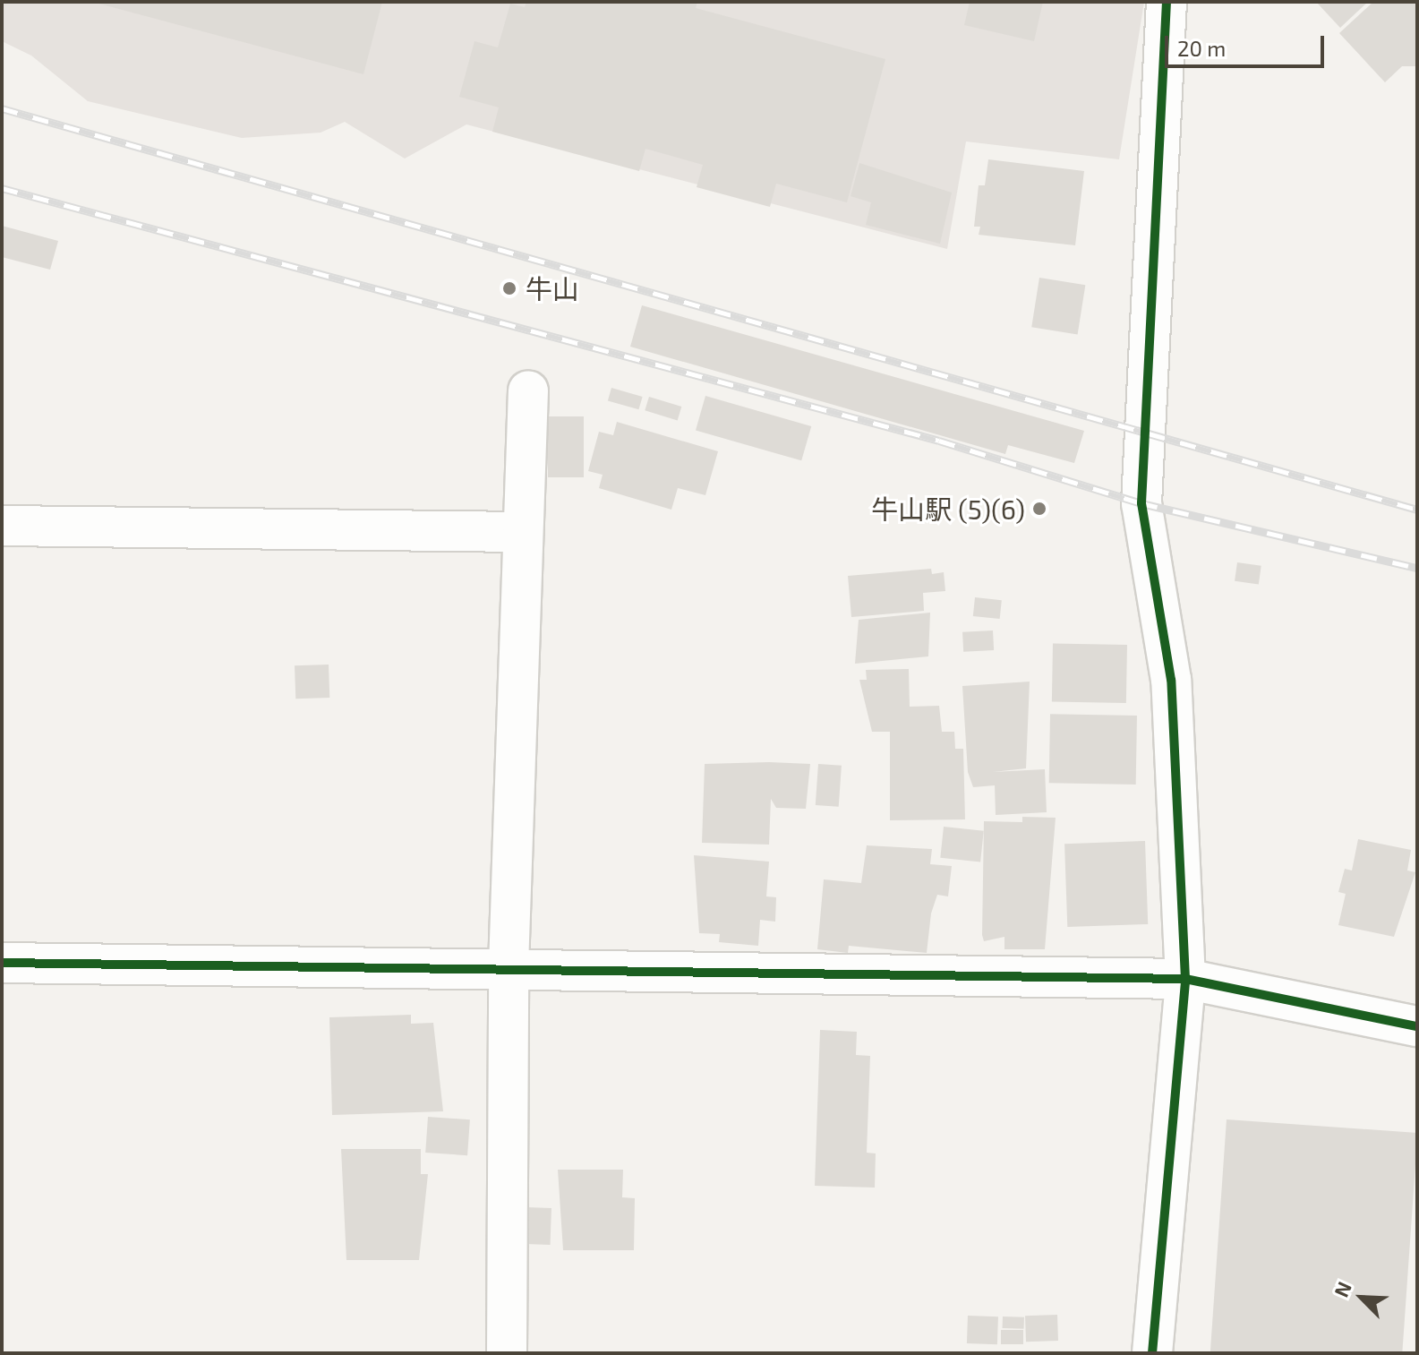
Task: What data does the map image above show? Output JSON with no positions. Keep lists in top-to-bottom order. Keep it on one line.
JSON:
{"places":["牛山","牛山駅 (5)(6)"],"scale_bar":"20 m","north":"top left"}
